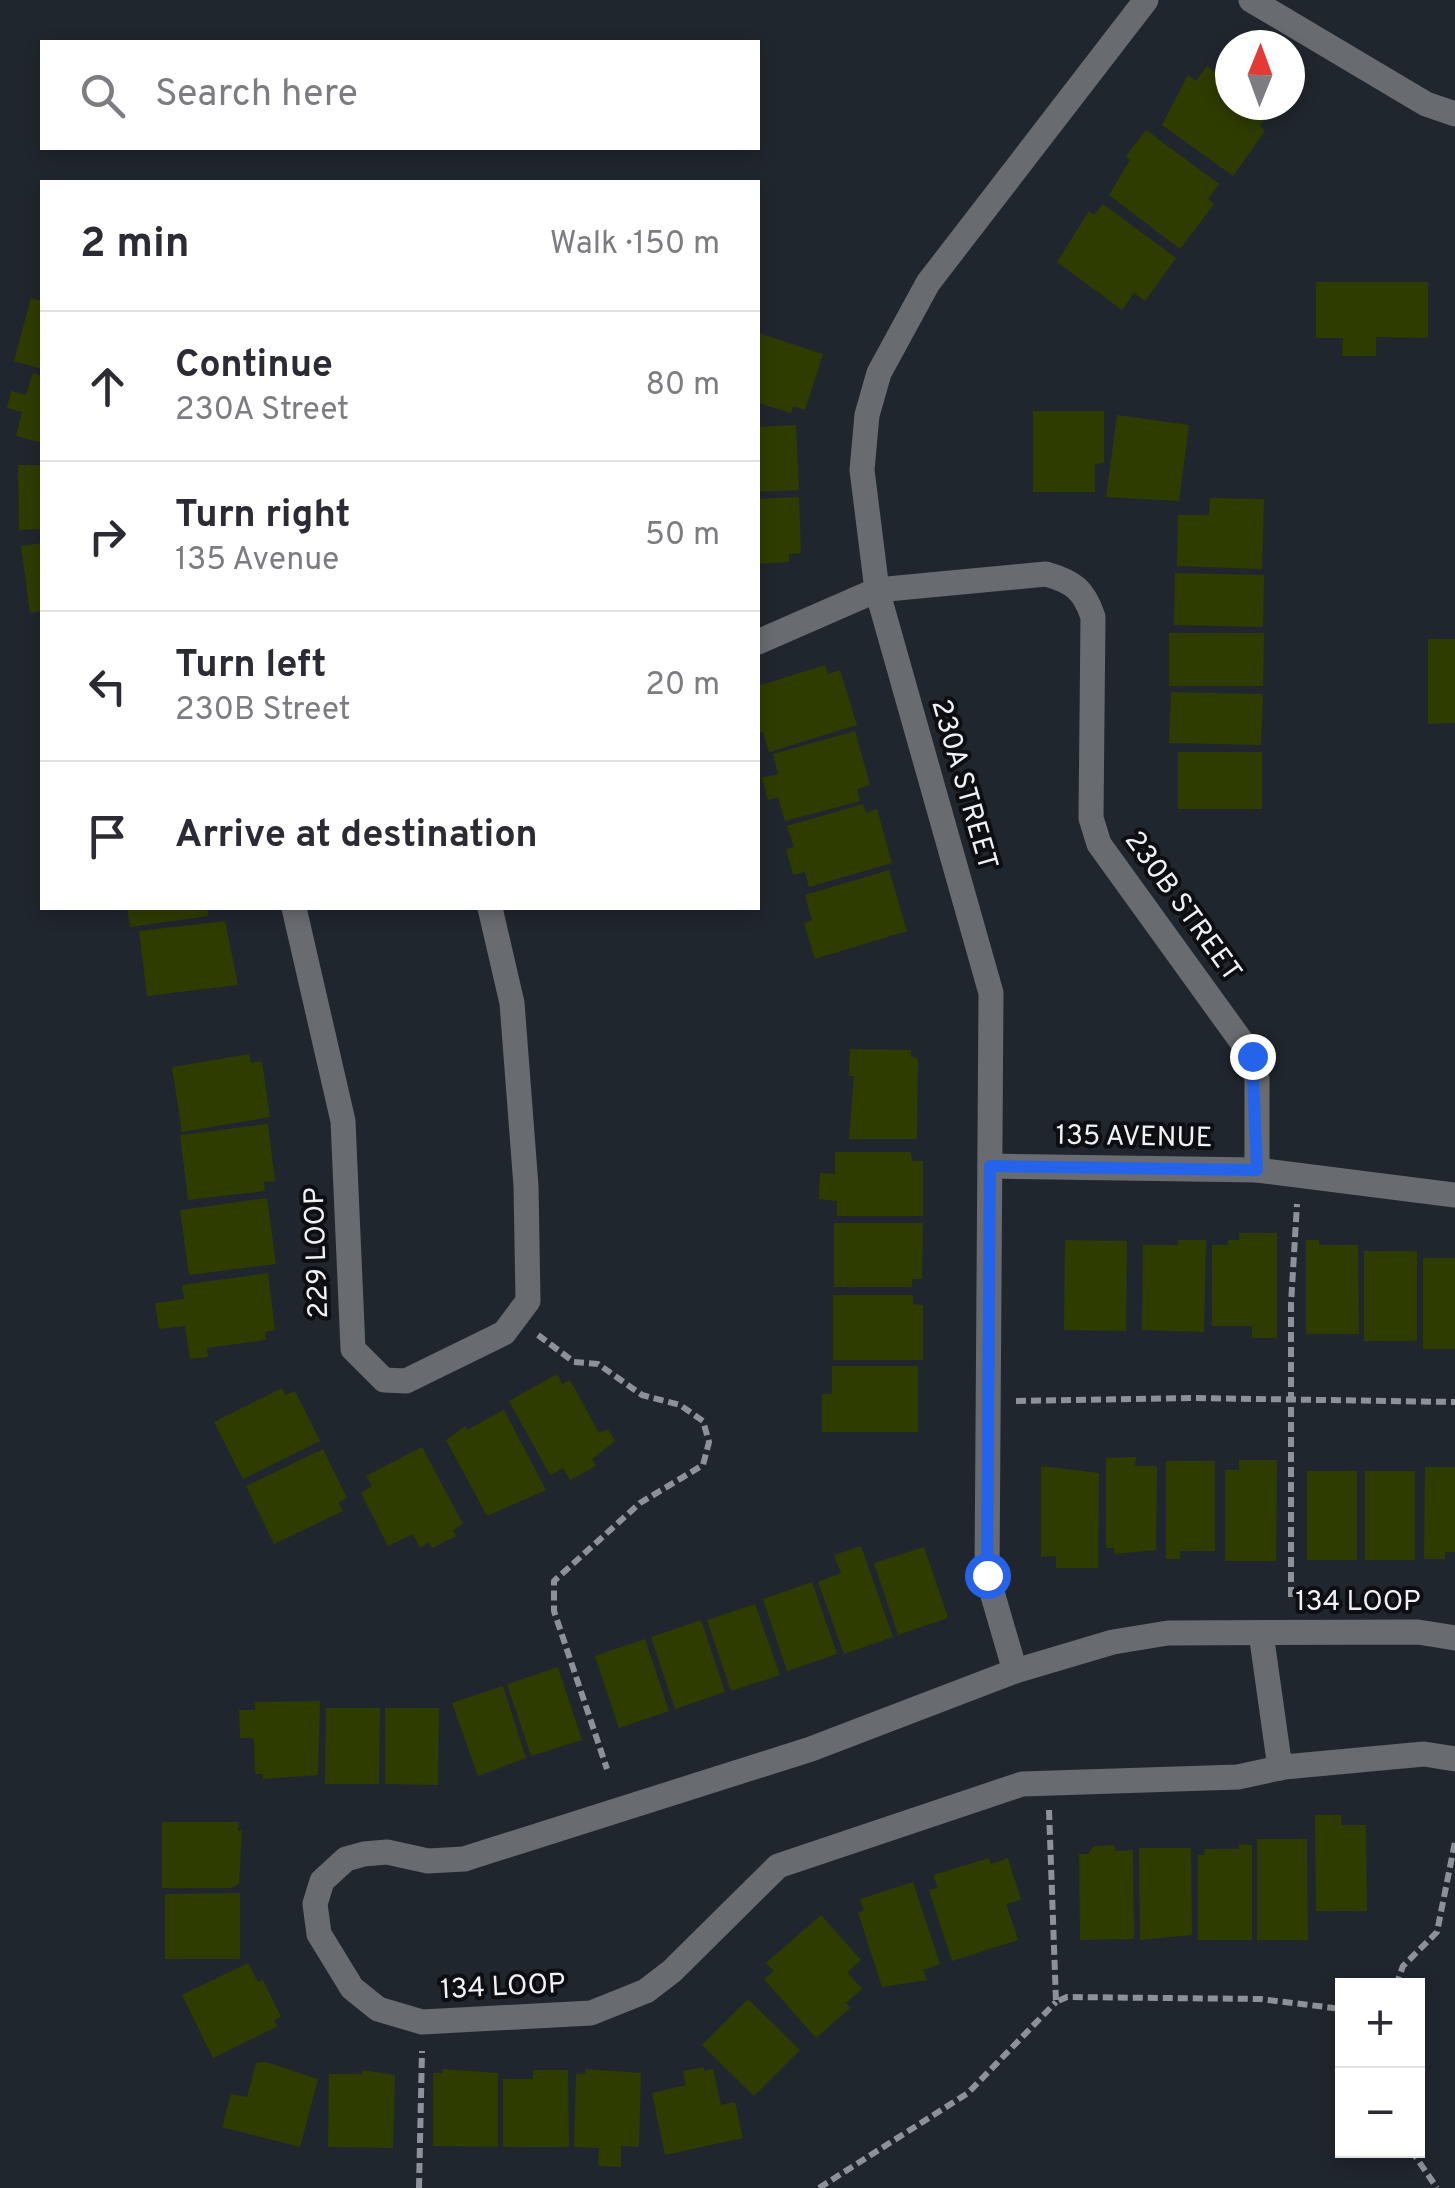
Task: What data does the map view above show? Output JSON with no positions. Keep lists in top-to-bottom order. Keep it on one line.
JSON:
{"streets":{"street":["230A STREET","230B STREET","135 AVENUE","229 LOOP","134 LOOP"]},"crossings":[["230A STREET","230B STREET"],["230A STREET","135 AVENUE"],["230A STREET","134 LOOP"],["230B STREET","135 AVENUE"]],"north":"top","page":{"search":"Search here","heading":["2 min","Walk · 150 m"],"list":[["Continue","230A Street","80 m"],["Turn right","135 Avenue","50 m"],["Turn left","230B Street","20 m"],"Arrive at destination"],"map_buttons":["+","−"]}}
